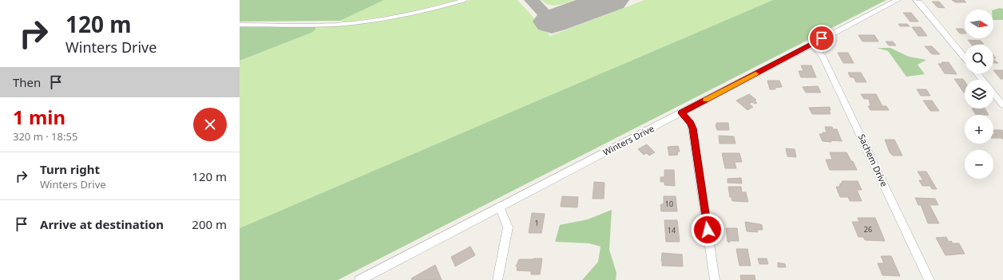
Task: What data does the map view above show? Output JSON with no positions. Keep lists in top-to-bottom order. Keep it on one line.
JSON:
{"streets":{"street":["Winters Drive","Sachem Drive"]},"crossings":[["Winters Drive","Sachem Drive"]],"house_numbers":["10","1","26","14"],"north":"right","page":{"turn":["120 m","Winters Drive"],"map_buttons":["+","−"],"then":"Then","heading":["1 min","320 m · 18:55"],"list":[{"name":"Turn right","note":"Winters Drive","value":"120 m"},{"name":"Arrive at destination","value":"200 m"}]}}
